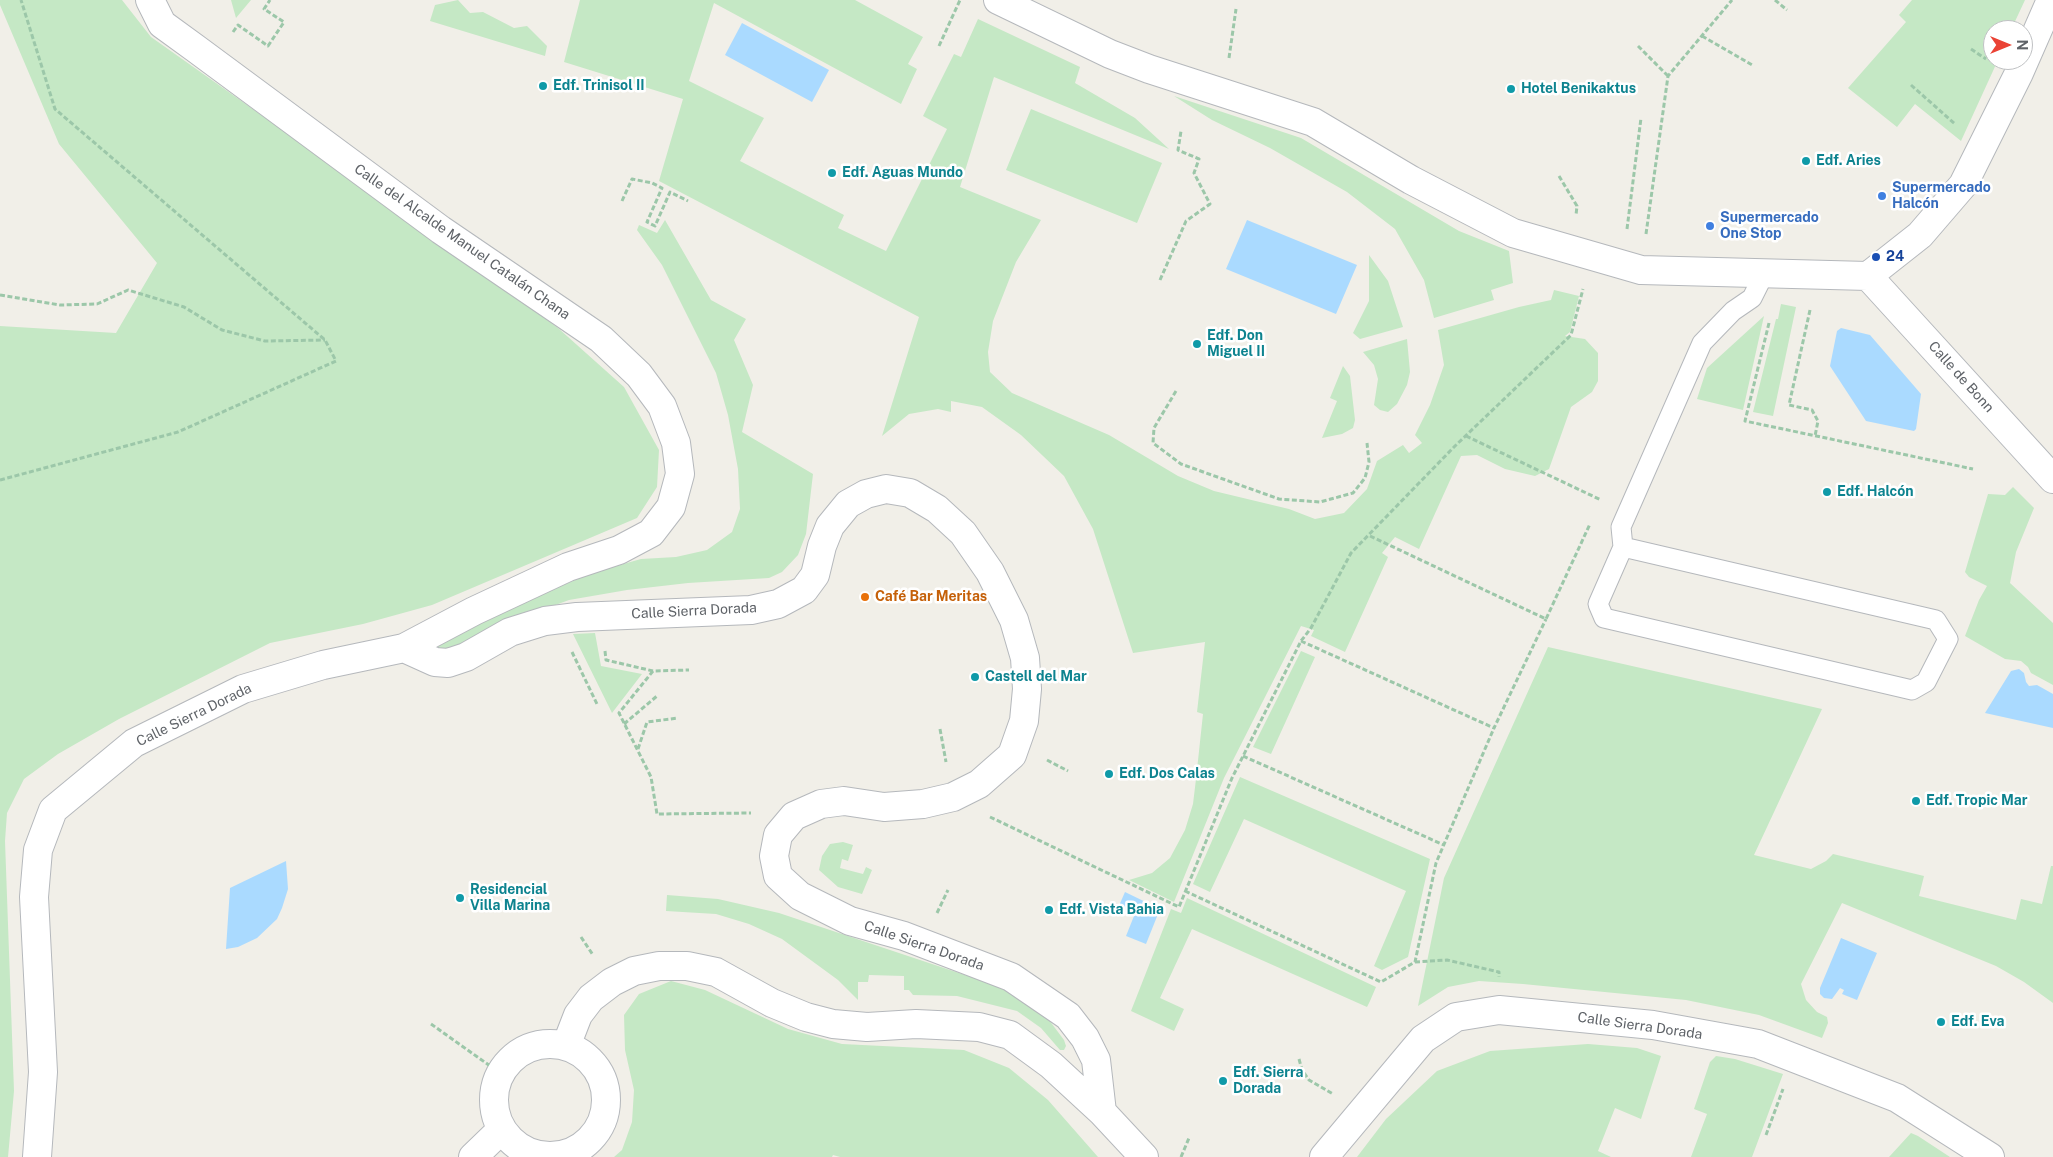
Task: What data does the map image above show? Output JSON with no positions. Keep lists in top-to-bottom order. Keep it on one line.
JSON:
{"streets":{"street":["Calle del Alcalde Manuel Catalán Chana","Calle de Bonn","Calle Sierra Dorada"]},"crossings":[["Calle del Alcalde Manuel Catalán Chana","Calle Sierra Dorada"]],"places":["Edf. Trinisol II","Hotel Benikaktus","Edf. Aries","Edf. Aguas Mundo","Supermercado Halcón","Supermercado One Stop","24","Edf. Don Miguel II","Edf. Halcón","Café Bar Meritas","Castell del Mar","Edf. Dos Calas","Edf. Tropic Mar","Residencial Villa Marina","Edf. Vista Bahia","Edf. Eva","Edf. Sierra Dorada"],"north":"right"}
